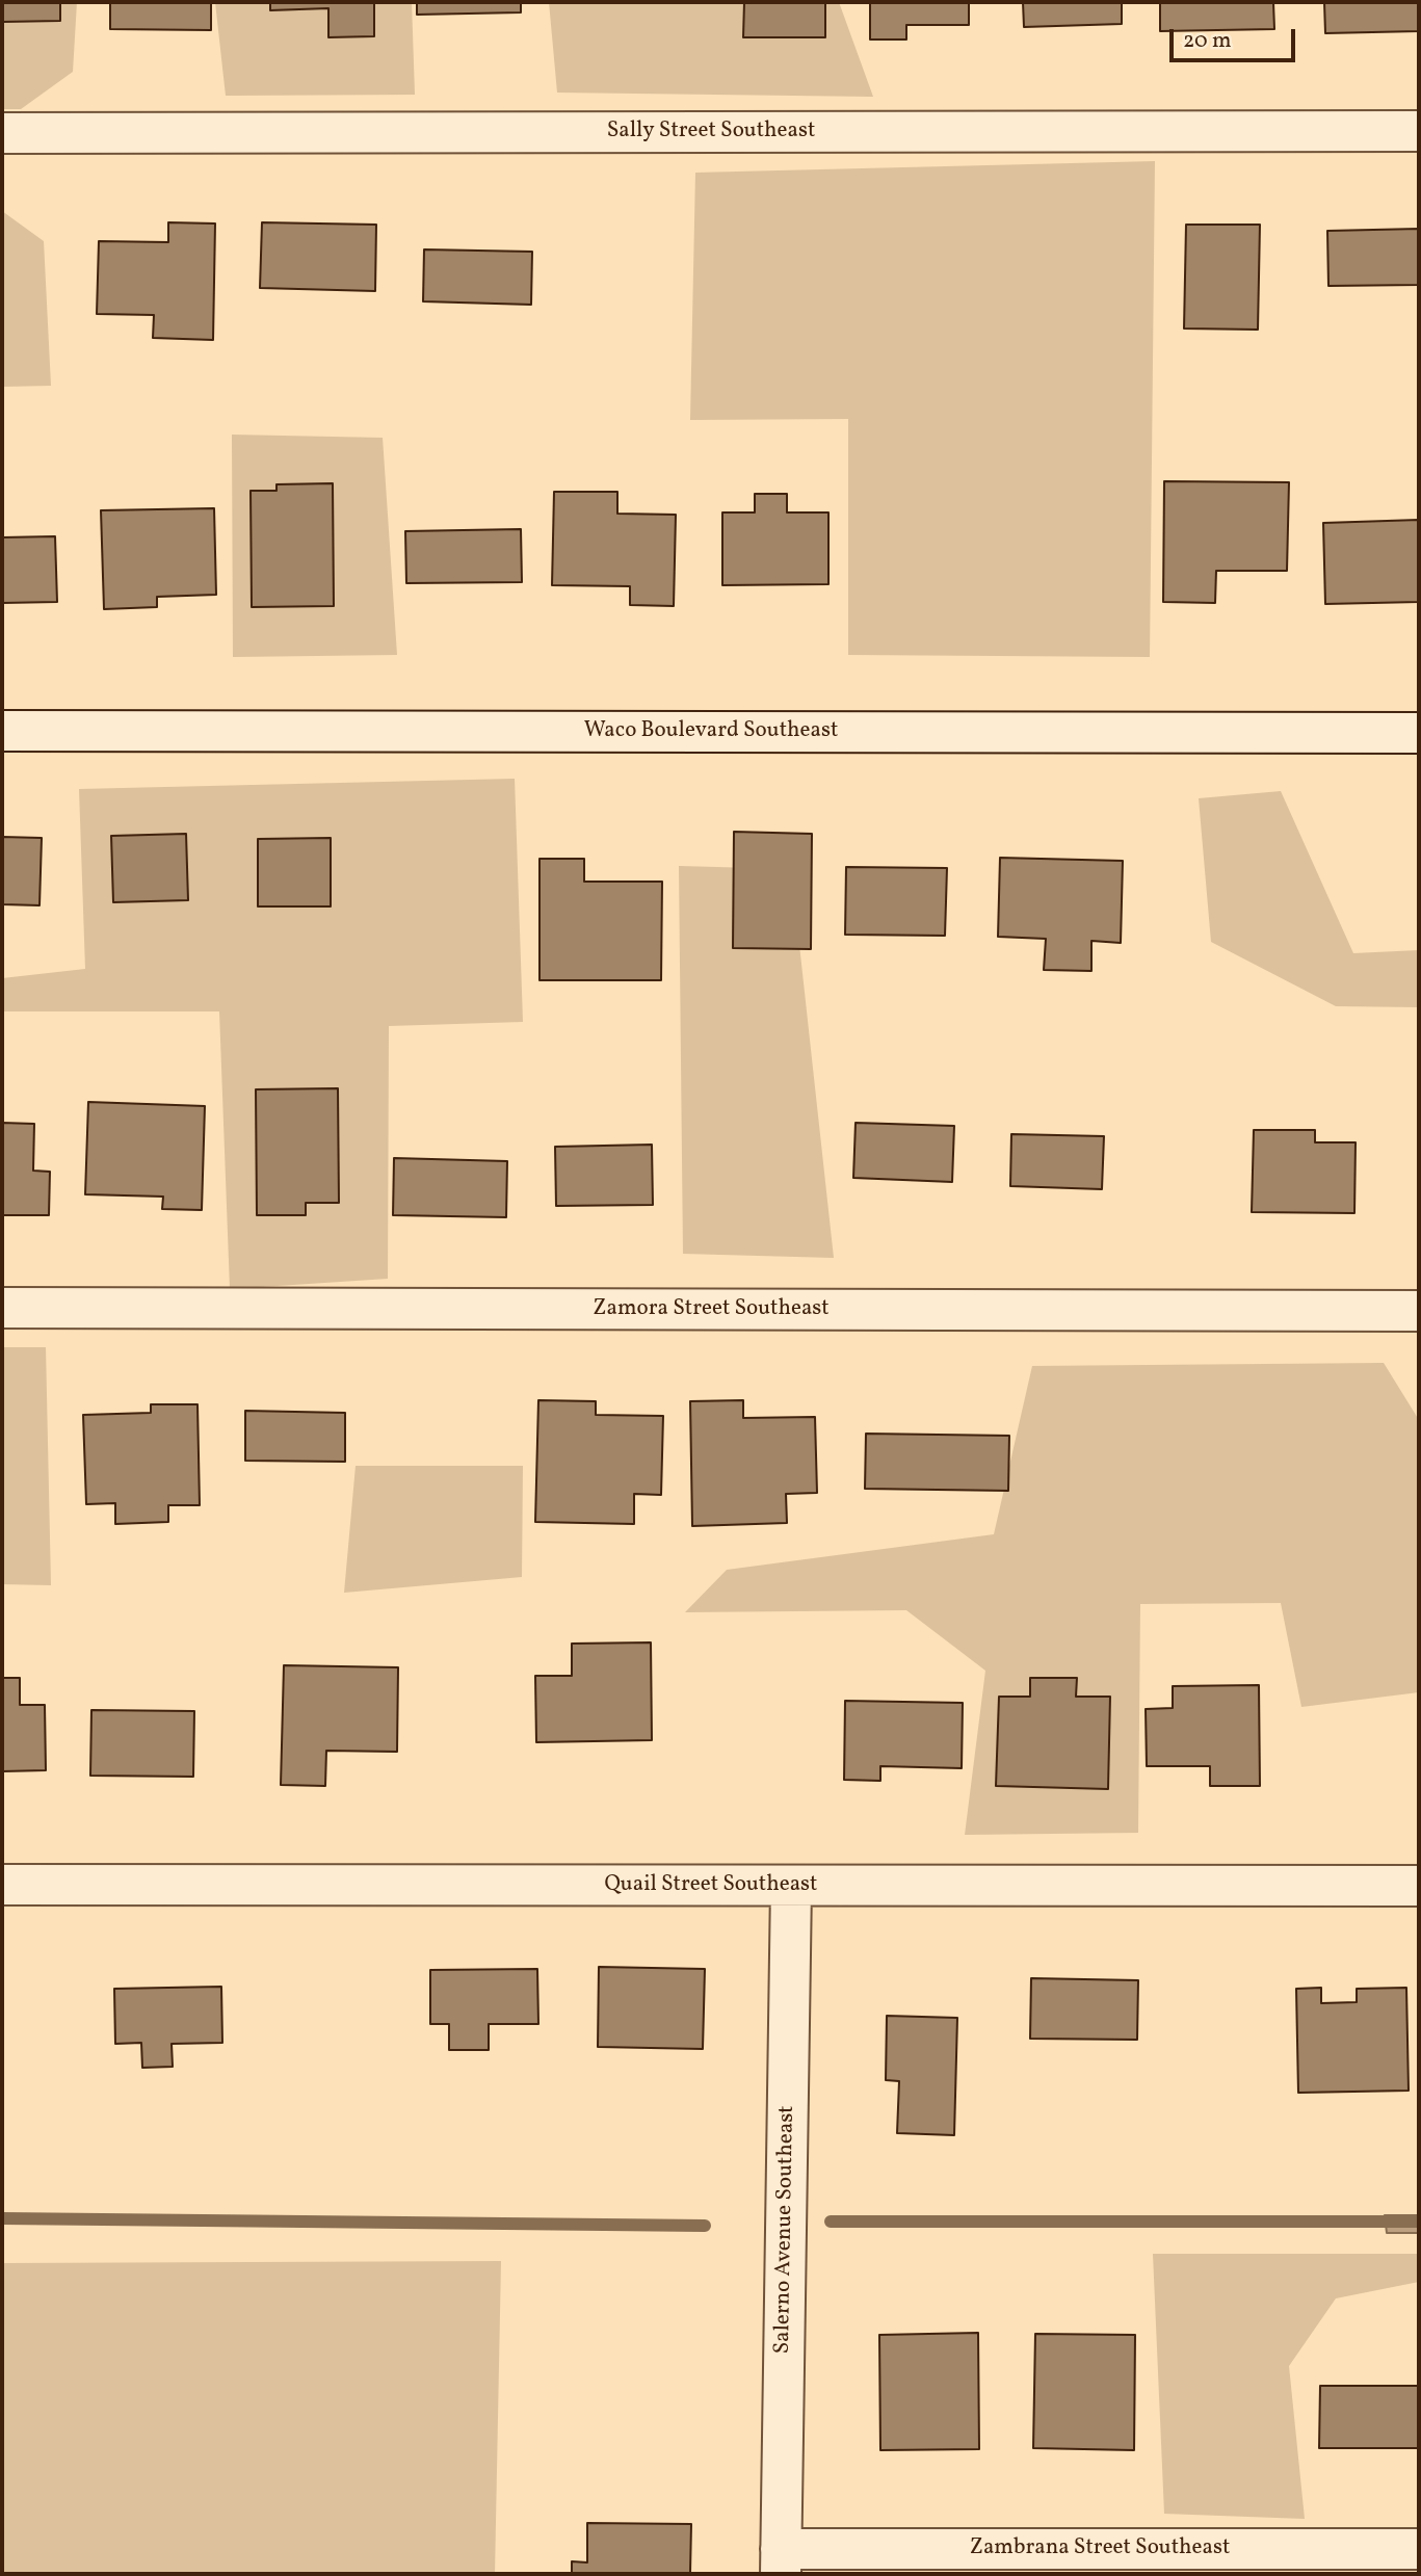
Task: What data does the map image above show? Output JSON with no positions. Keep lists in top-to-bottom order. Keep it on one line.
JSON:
{"streets":{"street":["Sally Street Southeast","Waco Boulevard Southeast","Zamora Street Southeast","Quail Street Southeast","Salerno Avenue Southeast","Zambrana Street Southeast"]},"crossings":[["Quail Street Southeast","Salerno Avenue Southeast"],["Salerno Avenue Southeast","Zambrana Street Southeast"]],"scale_bar":"20 m"}
